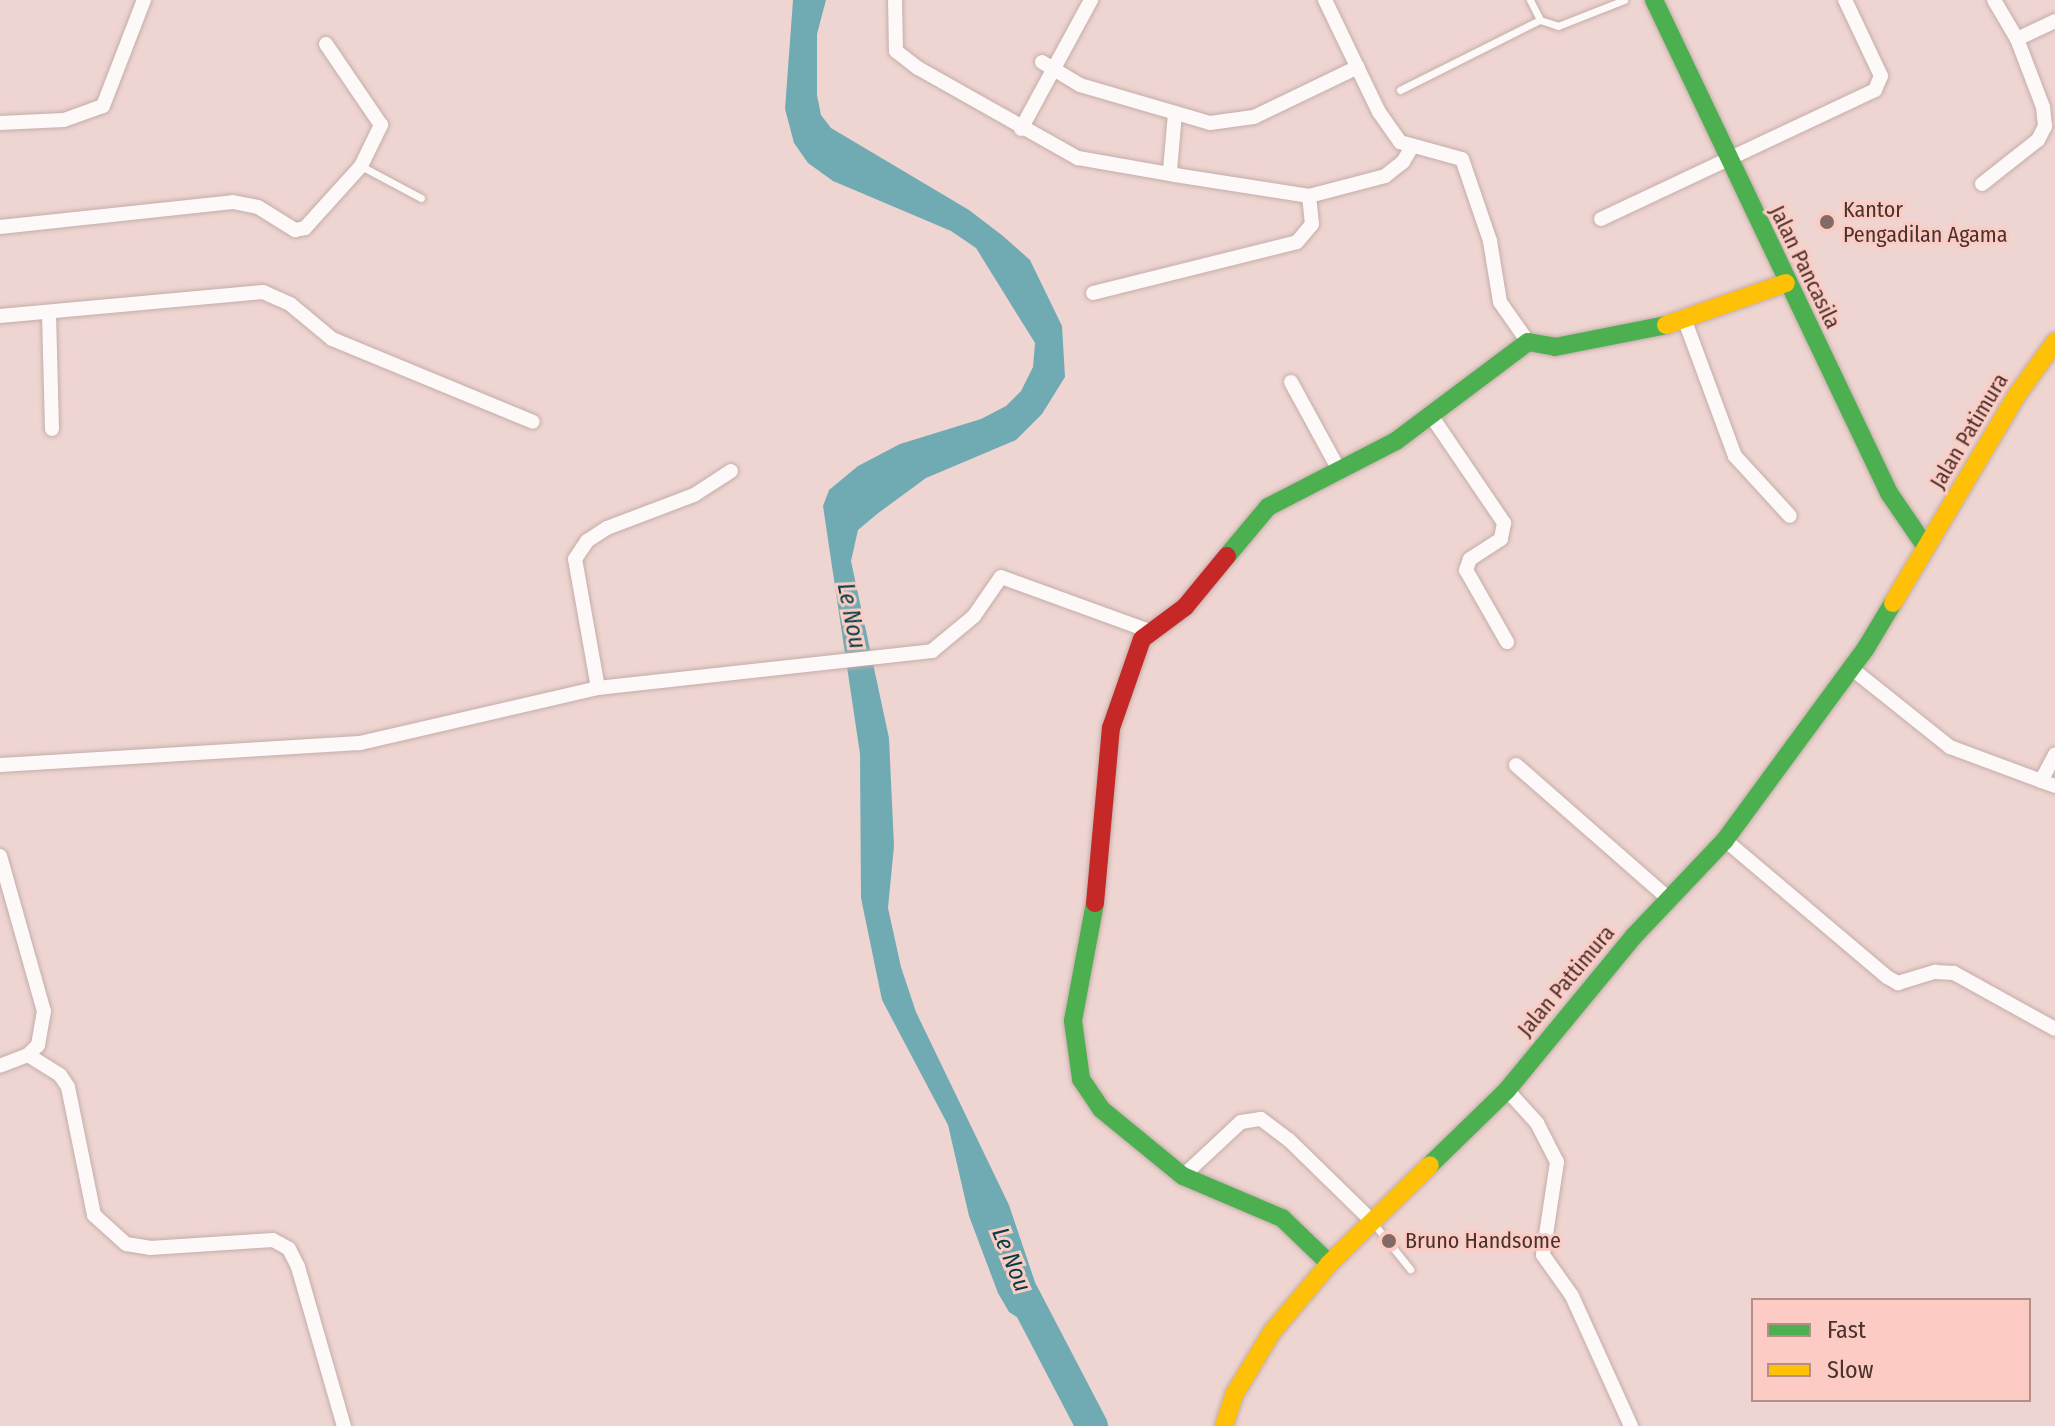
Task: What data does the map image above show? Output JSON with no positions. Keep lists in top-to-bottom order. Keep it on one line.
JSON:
{"streets":{"street":["Jalan Pancasila","Jalan Patimura","Jalan Pattimura"]},"crossings":[["Jalan Pancasila","Jalan Patimura"],["Jalan Pancasila","Jalan Pattimura"],["Jalan Patimura","Jalan Pattimura"]],"water":["Le Nou"],"places":["Kantor Pengadilan Agama","Bruno Handsome"],"legend":["Fast","Slow"]}
